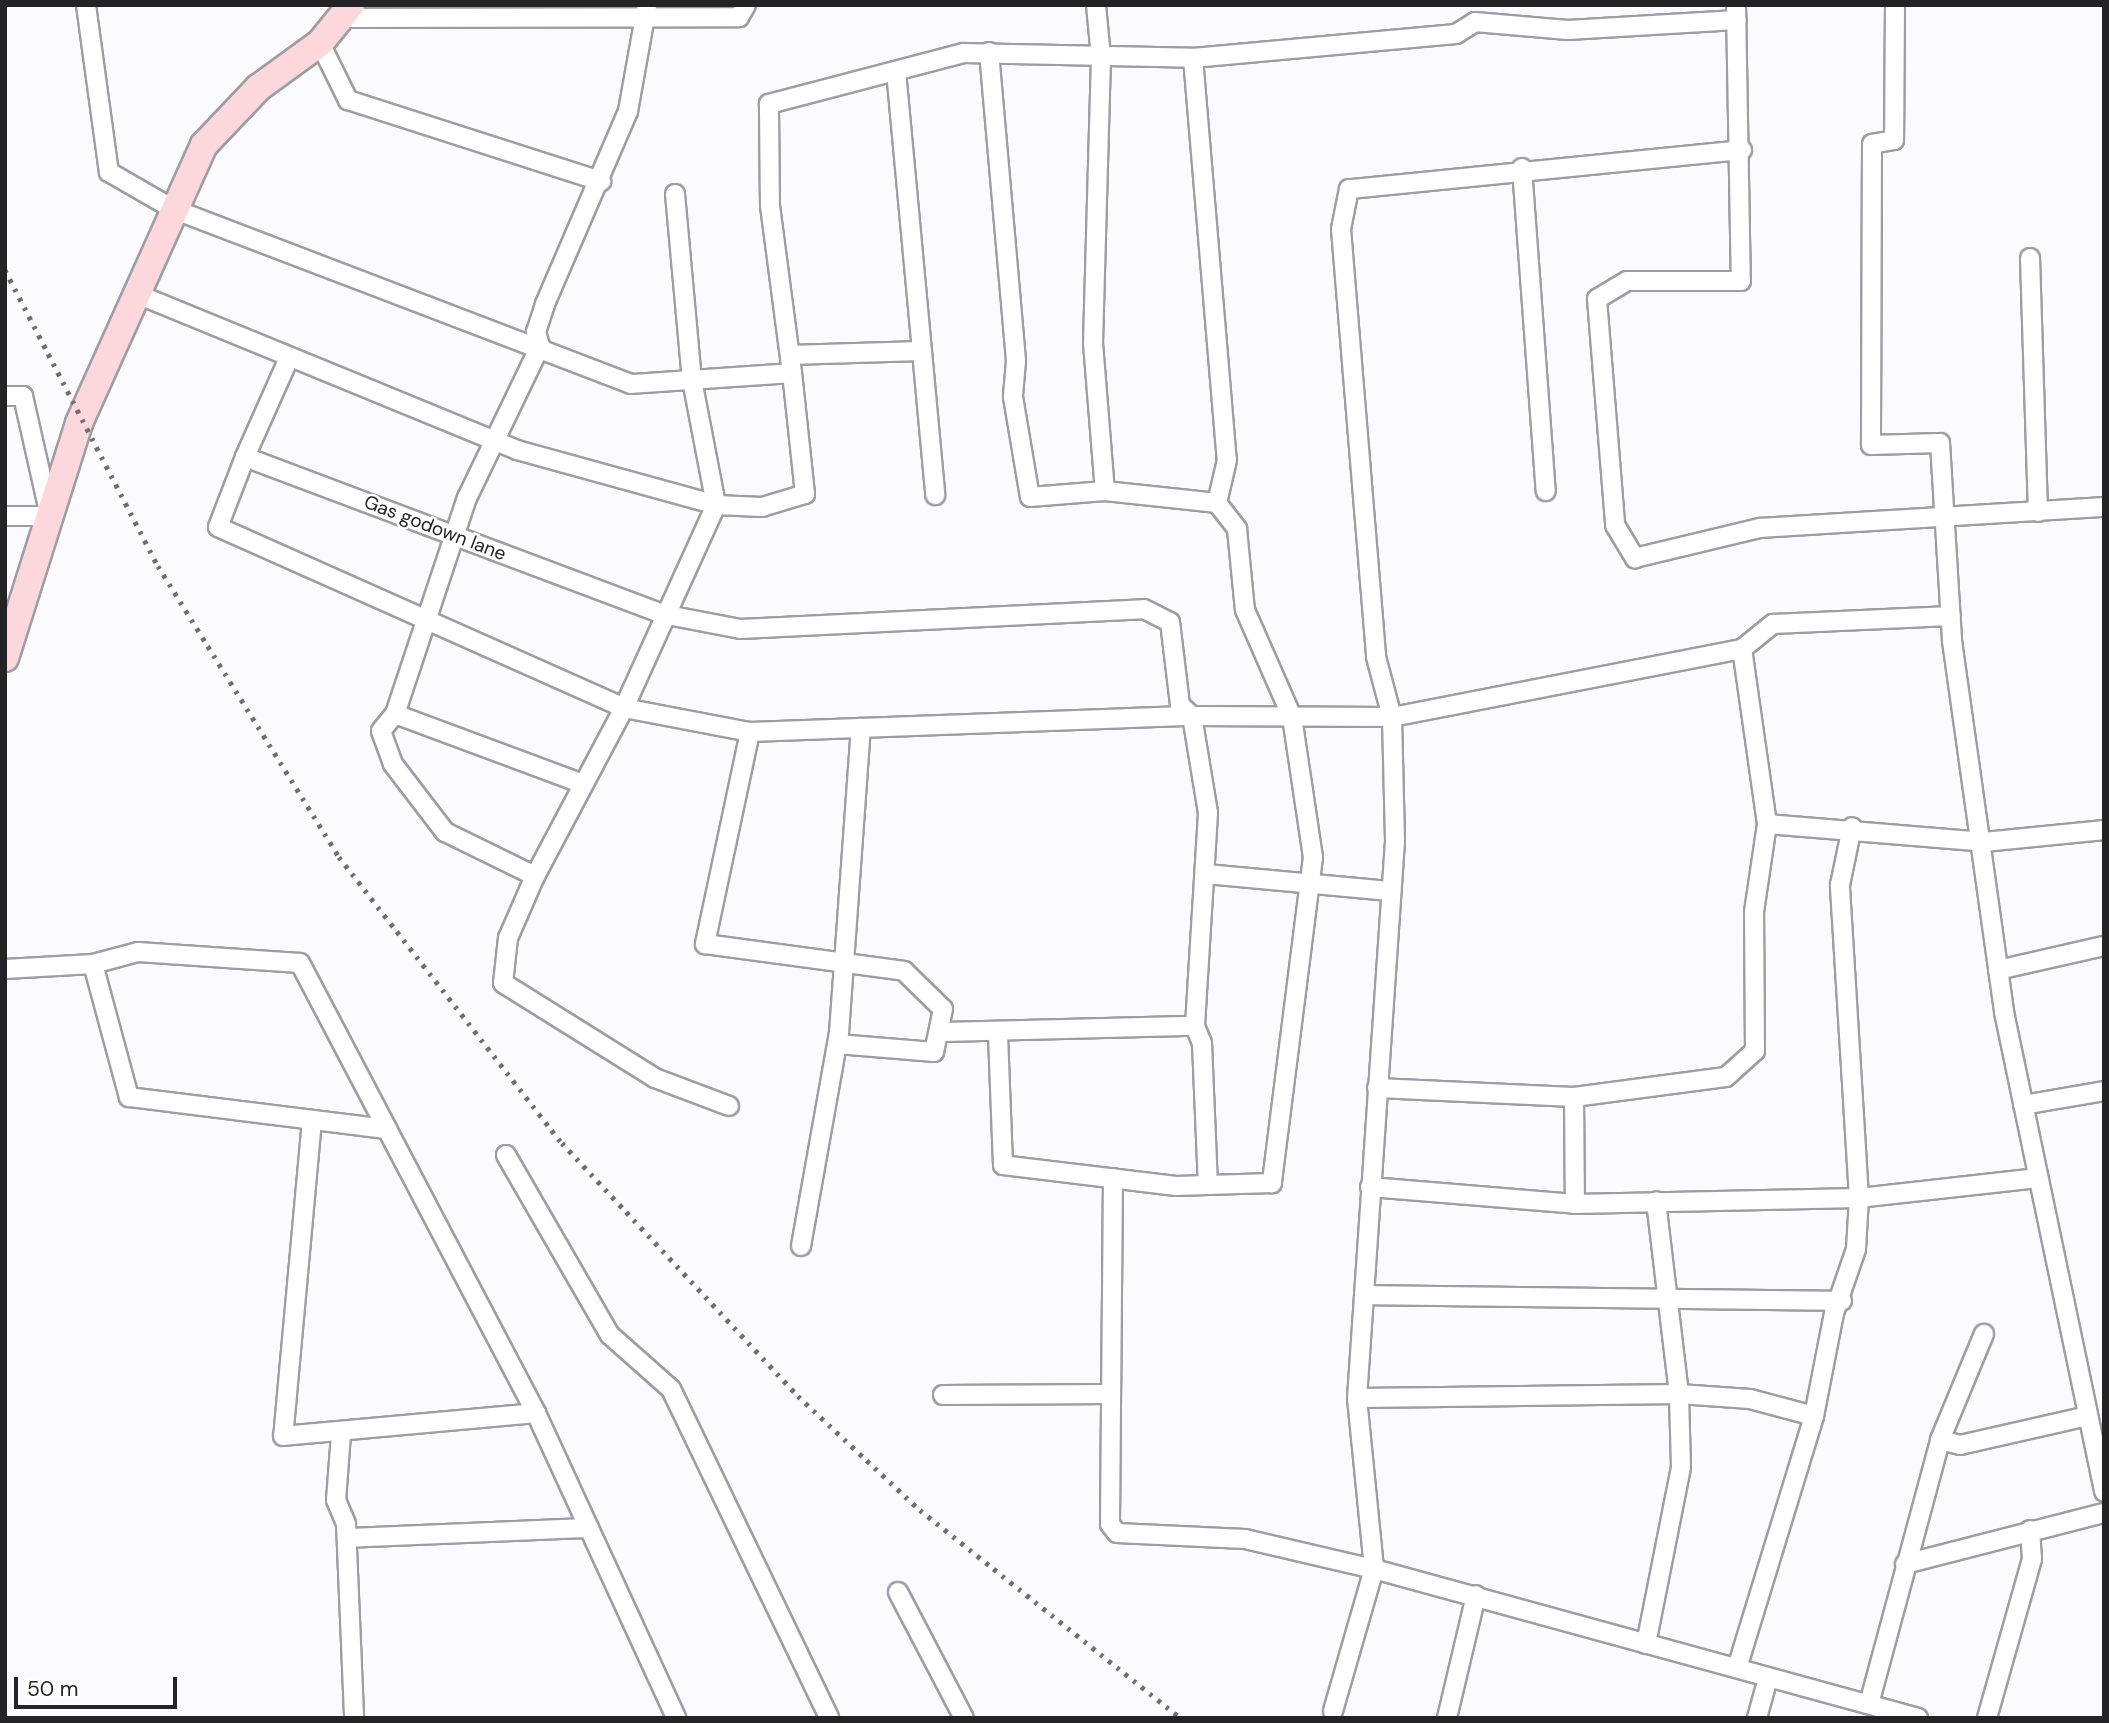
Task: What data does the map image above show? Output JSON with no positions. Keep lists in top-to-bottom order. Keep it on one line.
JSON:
{"streets":{"street":["Gas godown lane"]},"scale_bar":"50 m"}
